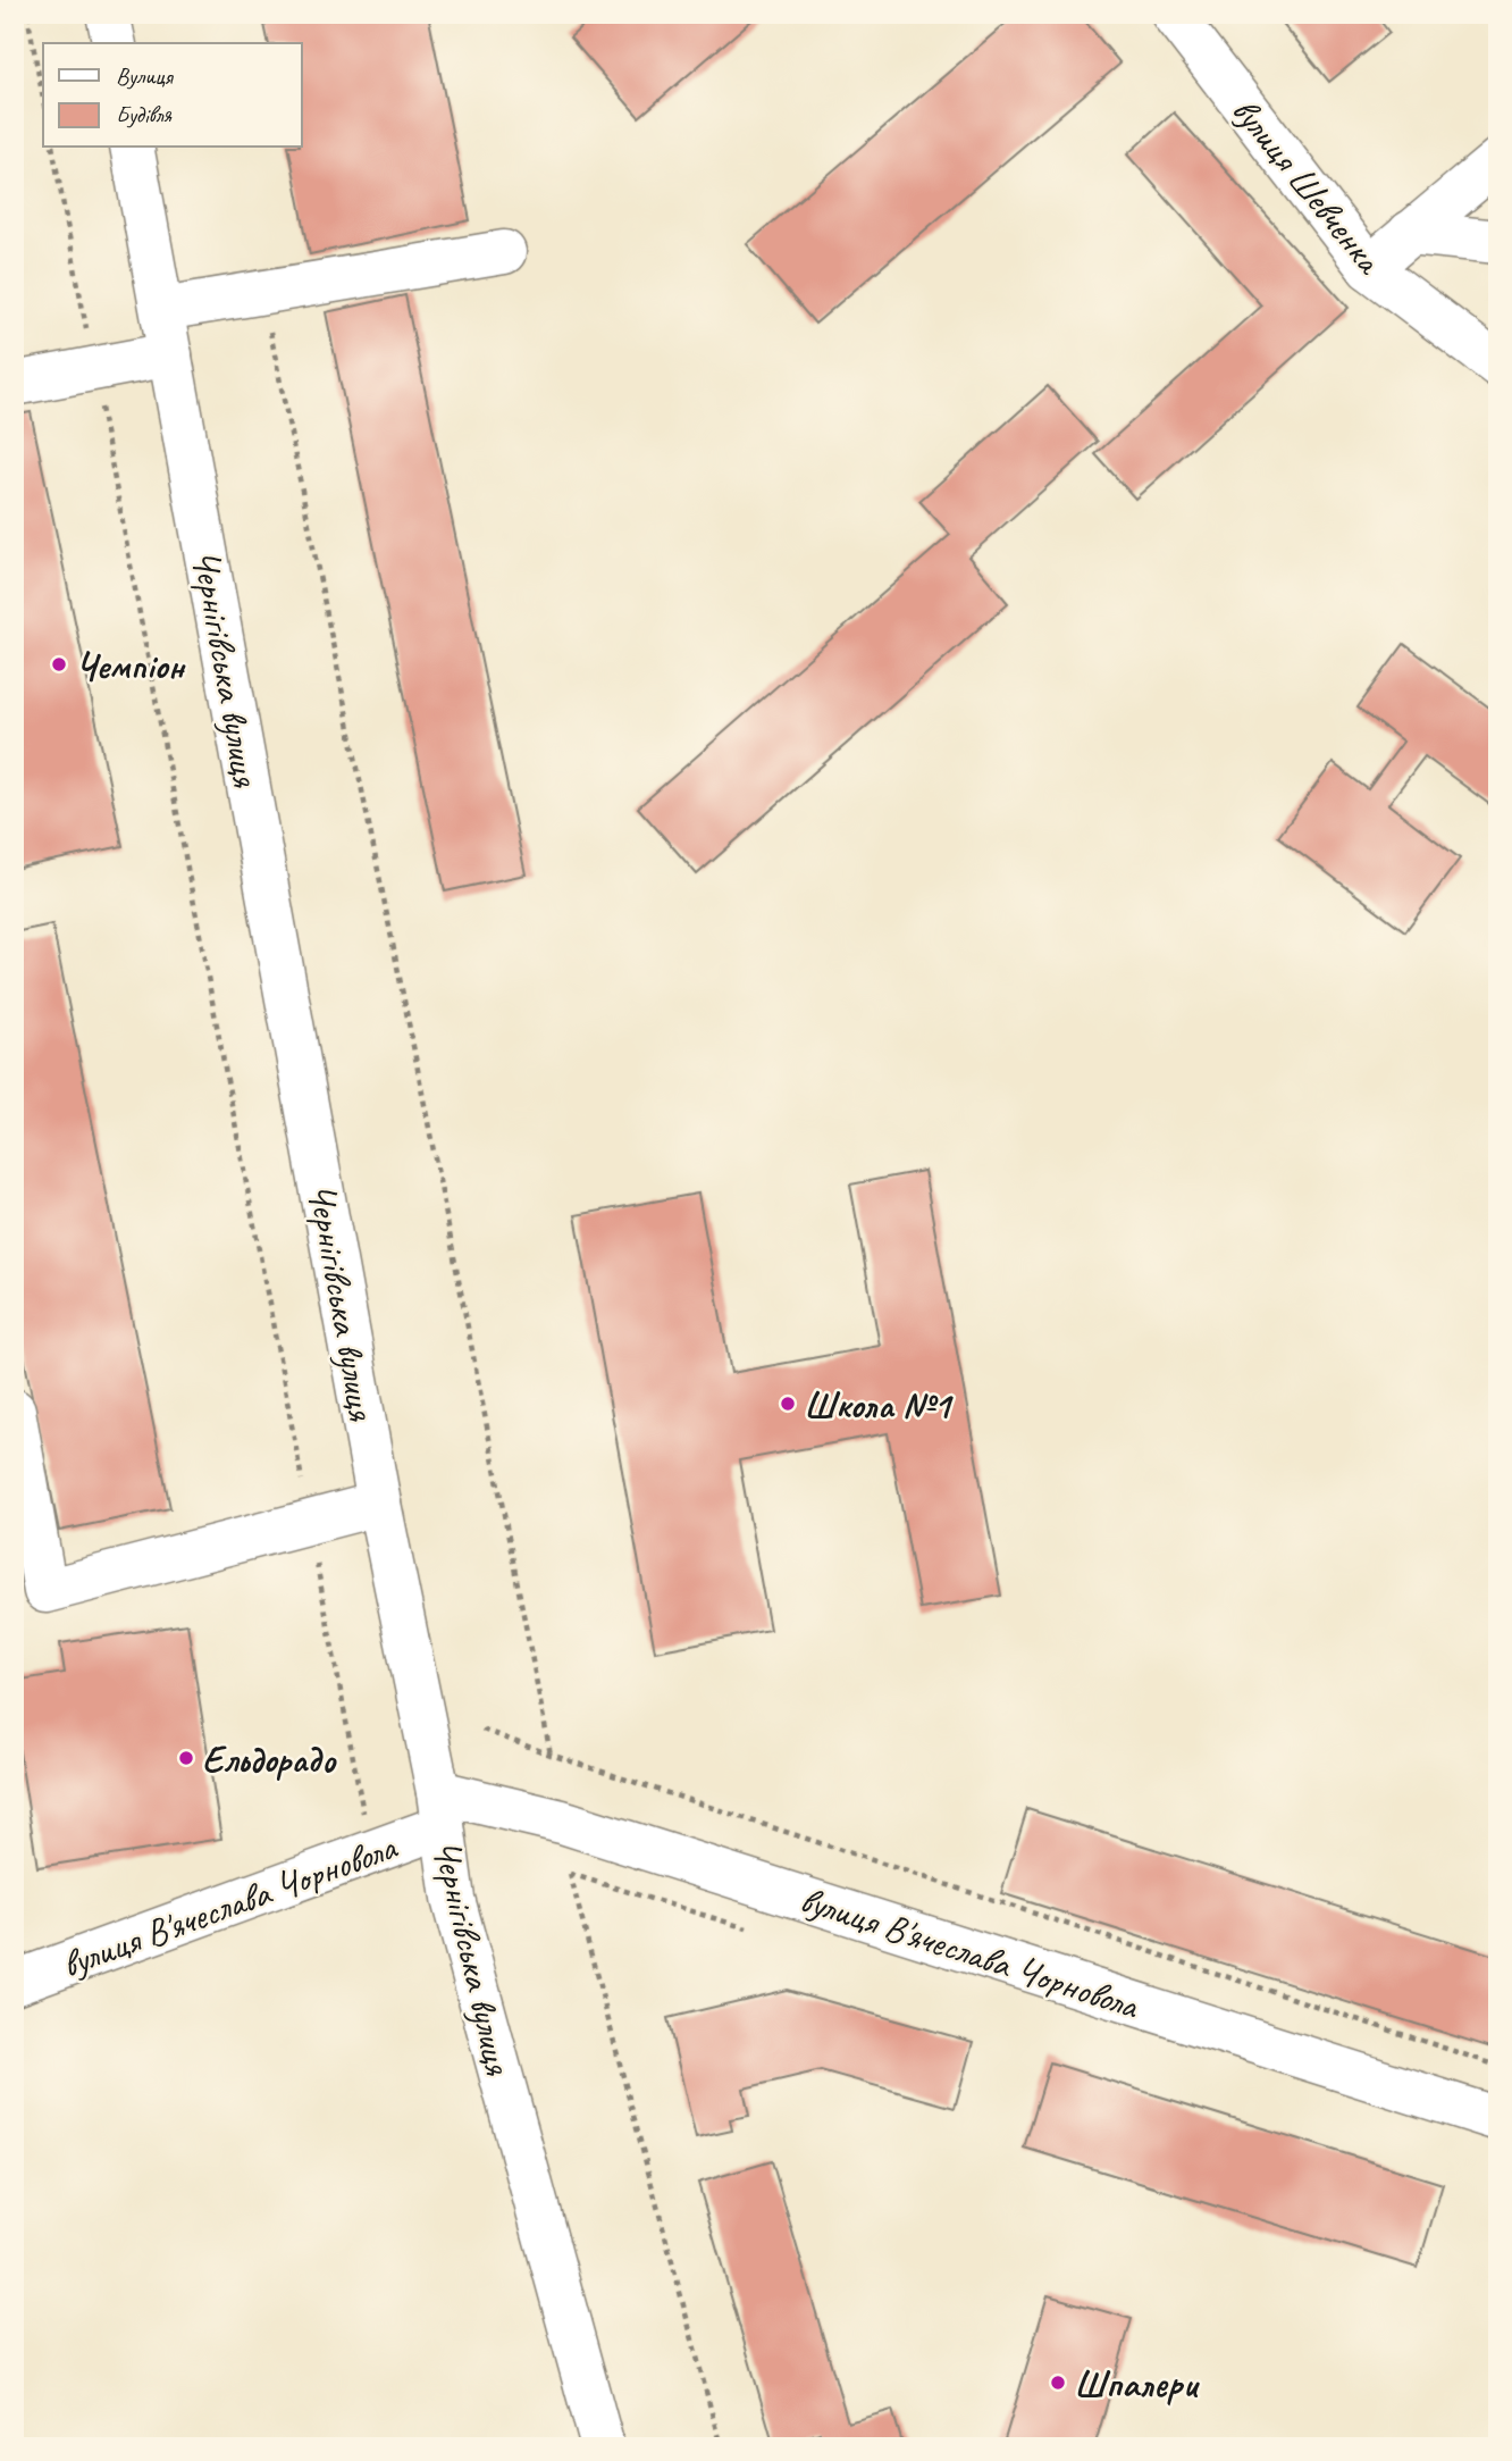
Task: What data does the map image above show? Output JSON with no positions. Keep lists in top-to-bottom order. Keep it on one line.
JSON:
{"streets":{"main road":["вулиця Шевченка","Чернігівська вулиця","вулиця В'ячеслава Чорновола"]},"crossings":[["Чернігівська вулиця","вулиця В'ячеслава Чорновола"]],"places":["Чемпіон","Школа №1","Ельдорадо","Шпалери"],"legend":["Вулиця","Будівля"]}
